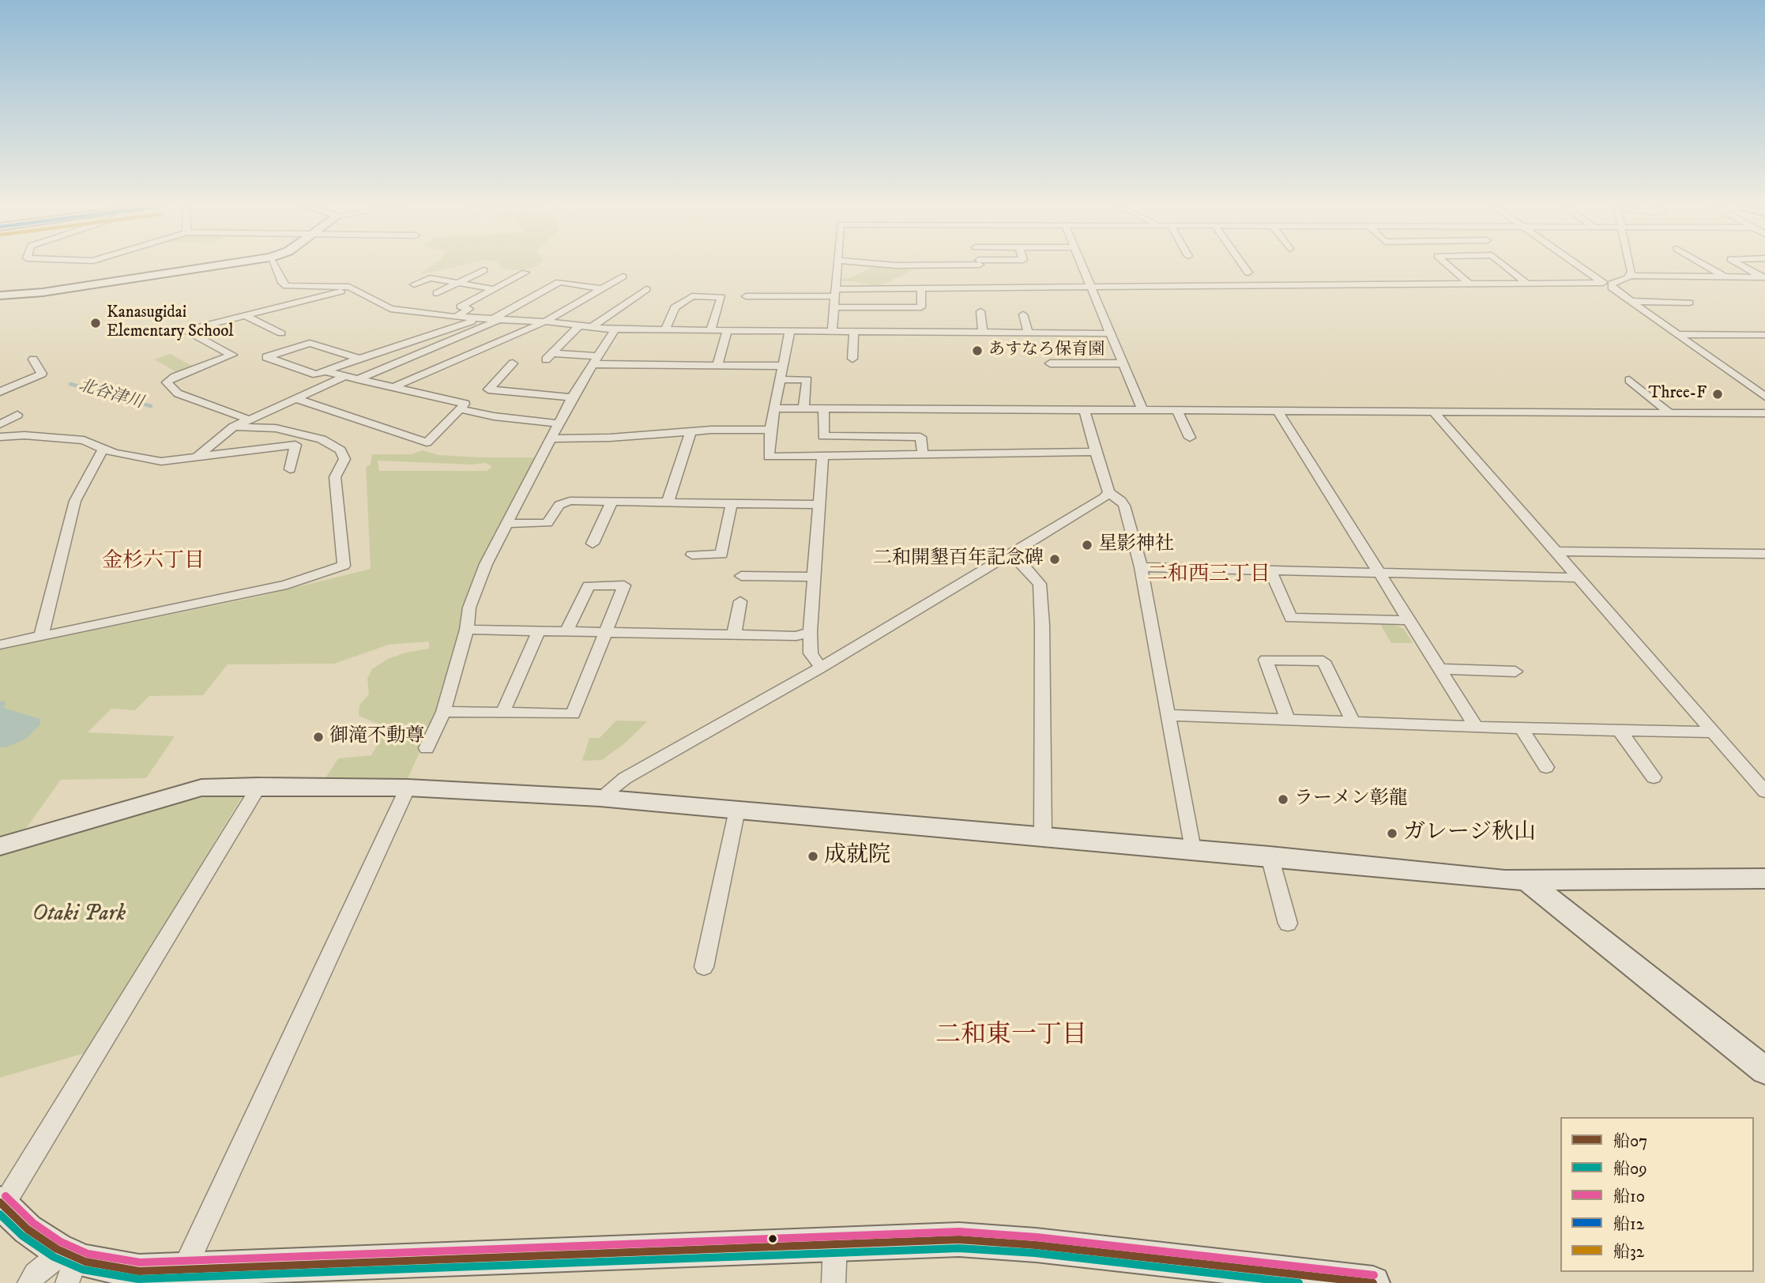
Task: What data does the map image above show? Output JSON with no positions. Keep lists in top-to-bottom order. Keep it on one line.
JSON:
{"districts":["金杉六丁目","二和西三丁目","二和東一丁目"],"water":["北谷津川"],"parks":["Otaki Park"],"places":["Kanasugidai Elementary School","あすなろ保育園","Three-F","星影神社","二和開墾百年記念碑","御滝不動尊","ラーメン彰龍","ガレージ秋山","成就院"],"lines":["transit line 船10","transit line 船07","transit line 船09"],"legend":["船07","船09","船10","船12","船32"]}
